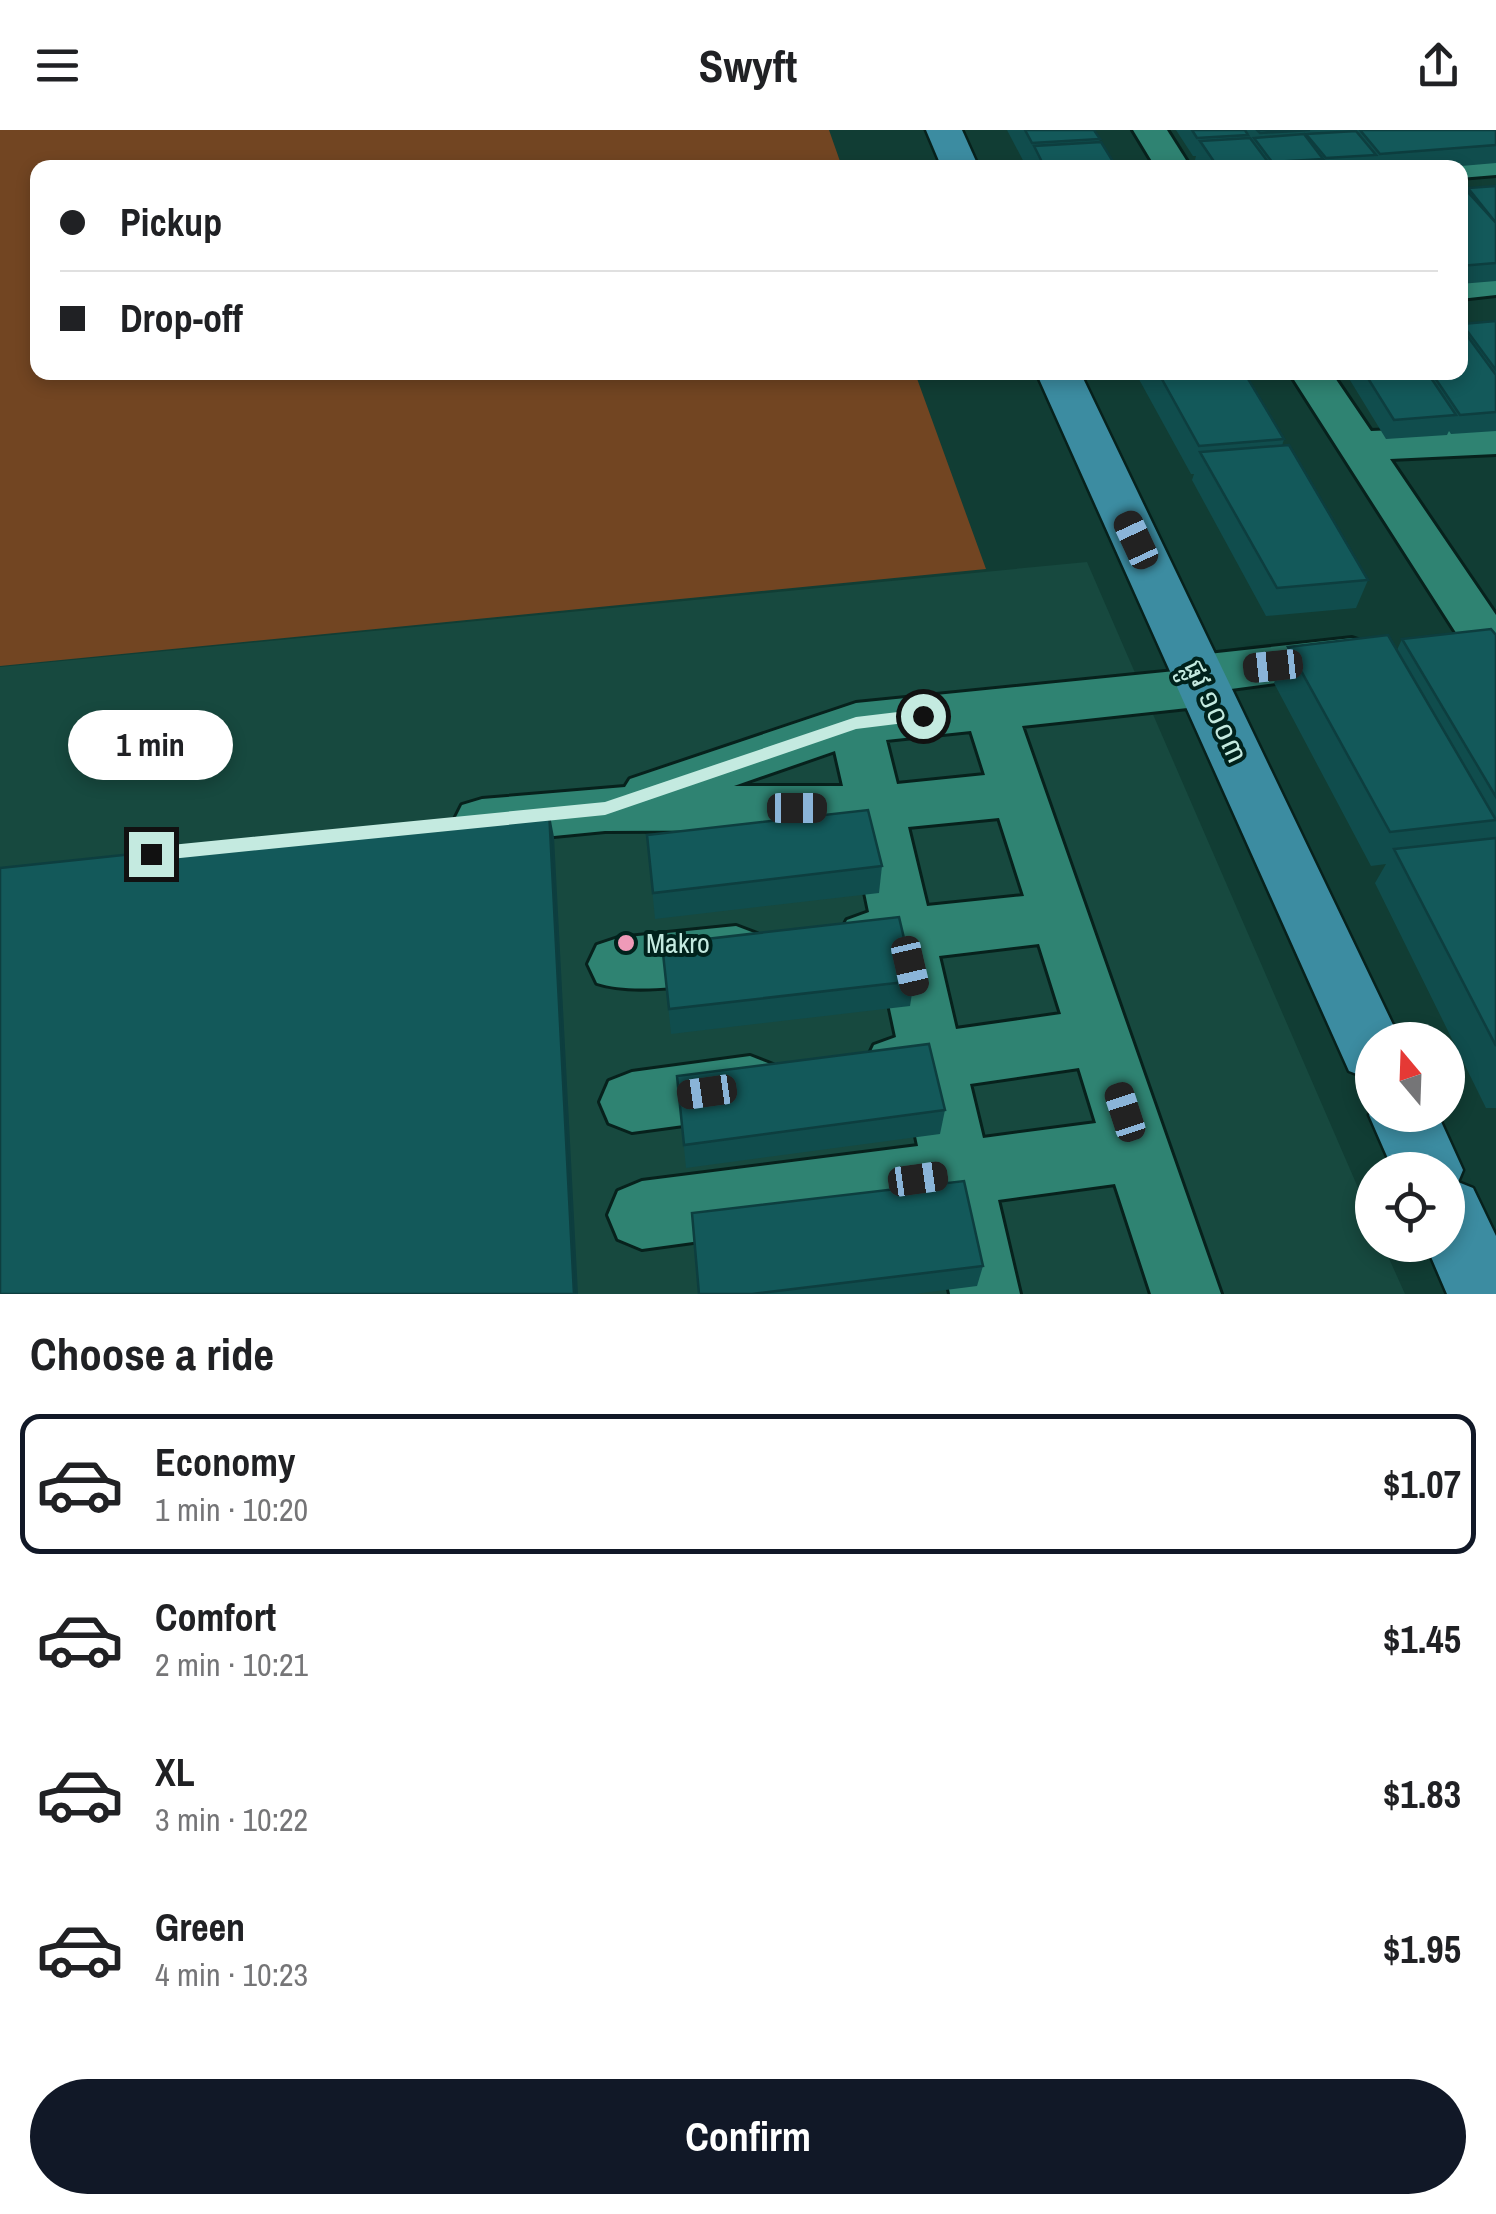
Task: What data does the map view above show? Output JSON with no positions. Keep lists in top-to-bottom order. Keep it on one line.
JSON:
{"streets":{"main road":["ផ្លូវ ១០០៣"]},"places":["Makro"],"north":"top","page":{"header":"Swyft","banner":["Pickup","Drop-off"],"bubble":"1 min","heading":"Choose a ride","list":[{"name":"Economy","note":"1 min · 10:20","value":"$1.07"},{"name":"Comfort","note":"2 min · 10:21","value":"$1.45"},{"name":"XL","note":"3 min · 10:22","value":"$1.83"},{"name":"Green","note":"4 min · 10:23","value":"$1.95"}],"buttons":"Confirm"}}
